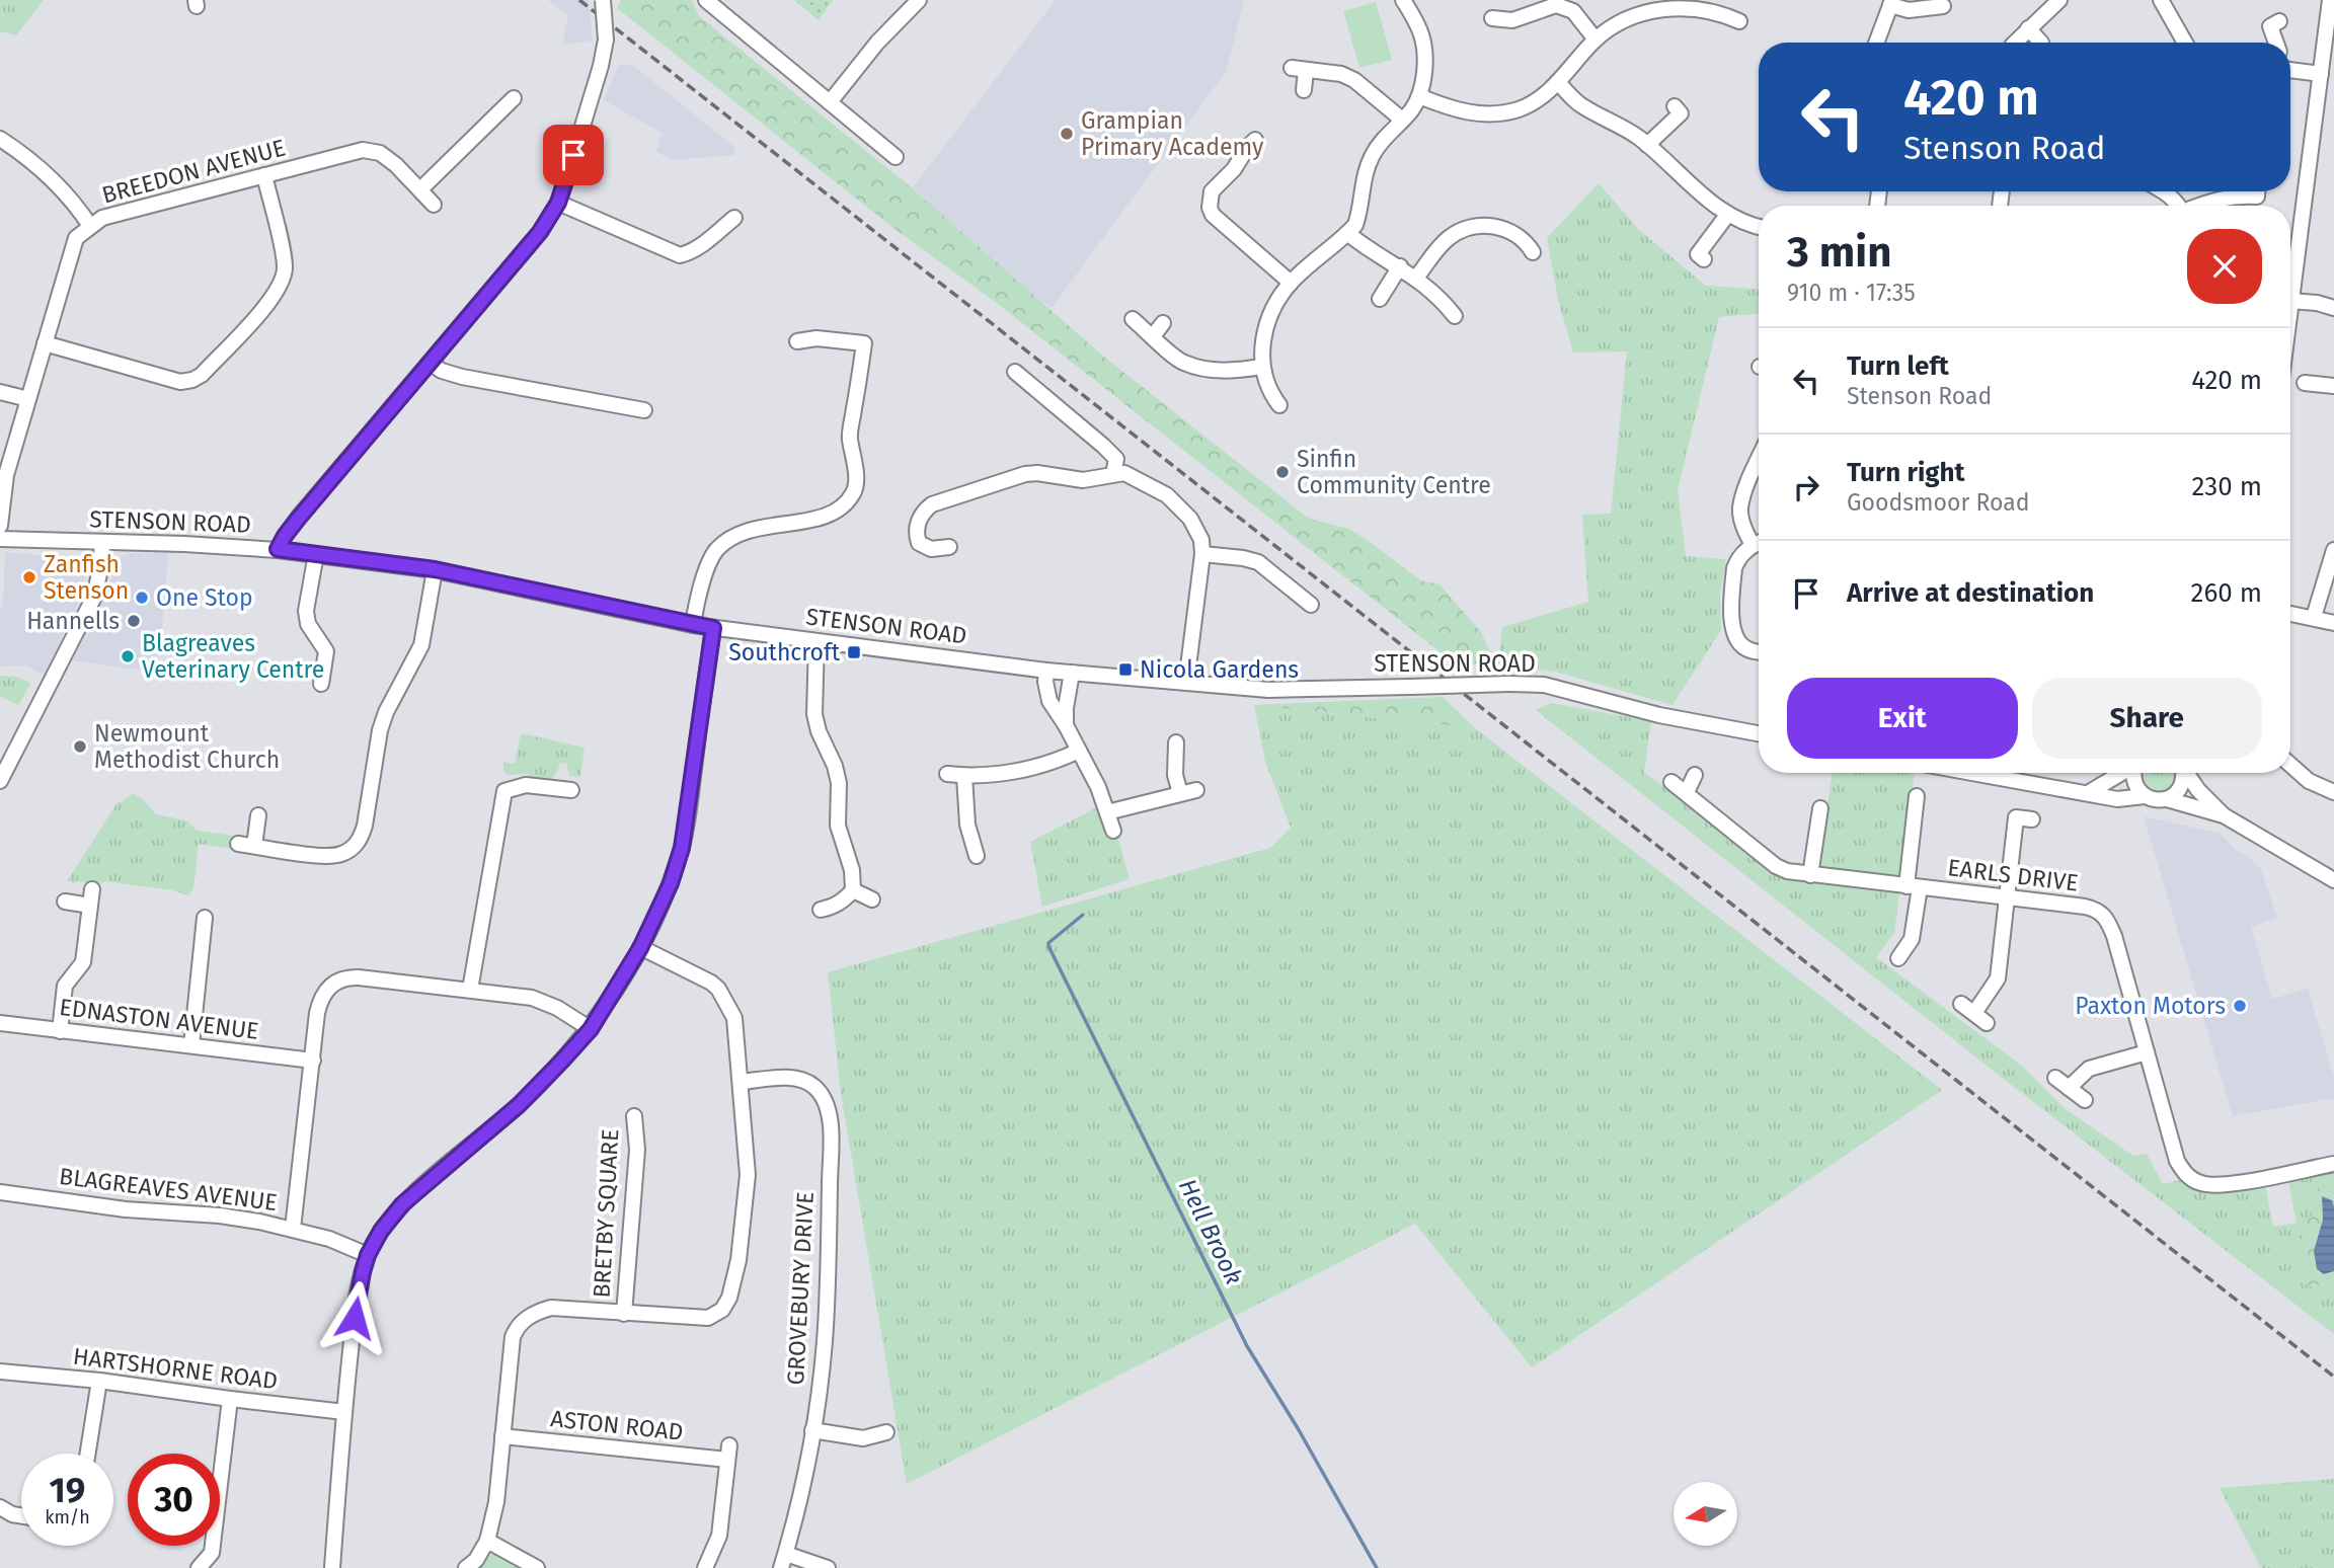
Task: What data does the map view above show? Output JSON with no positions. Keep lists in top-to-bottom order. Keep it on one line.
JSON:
{"streets":{"street":["BREEDON AVENUE","STENSON ROAD","EARLS DRIVE","EDNASTON AVENUE","BLAGREAVES AVENUE","BRETBY SQUARE","GROVEBURY DRIVE","HARTSHORNE ROAD","ASTON ROAD"]},"water":["Hell Brook"],"places":{"other":["Grampian Primary Academy","Sinfin Community Centre","Zanfish Stenson","One Stop","Hannells","Blagreaves Veterinary Centre","Newmount Methodist Church","Paxton Motors"],"transit":["Southcroft","Nicola Gardens"]},"north":"left","page":{"turn":["420 m","Stenson Road"],"heading":["3 min","910 m · 17:35"],"list":[{"name":"Turn left","note":"Stenson Road","value":"420 m"},{"name":"Turn right","note":"Goodsmoor Road","value":"230 m"},{"name":"Arrive at destination","value":"260 m"}],"buttons":["Exit","Share"],"speed":"19 km/h","limit":"30"}}
